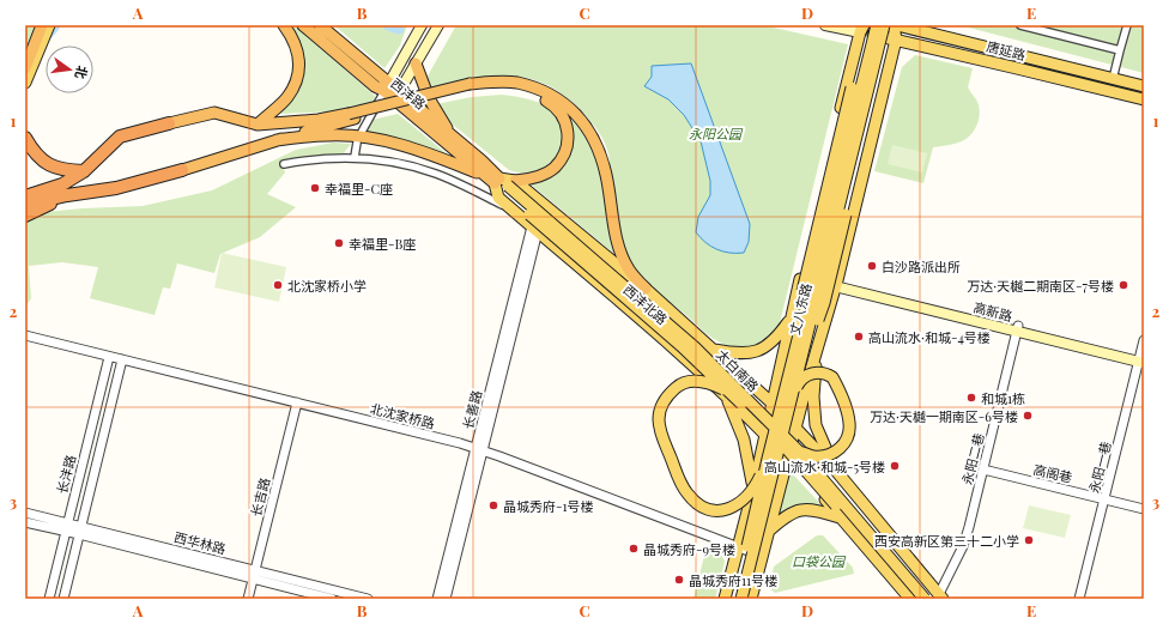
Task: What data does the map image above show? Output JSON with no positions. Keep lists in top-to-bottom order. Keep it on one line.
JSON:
{"streets":{"highway":["西沣路"],"main road":["唐延路","西沣北路","丈八东路","高新路","太白南路"],"street":["长善路","北沈家桥路","永阳二巷","永阳一巷","高阁巷","长沣路","长吉路","西华林路"]},"crossings":[["西沣路","西沣北路"],["西沣路","太白南路"],["西沣北路","太白南路"],["西沣北路","长善路"],["高新路","永阳二巷"],["高新路","永阳一巷"],["长善路","北沈家桥路"],["北沈家桥路","长沣路"],["北沈家桥路","长吉路"],["永阳二巷","高阁巷"],["永阳一巷","高阁巷"],["长沣路","西华林路"],["长吉路","西华林路"]],"parks":["永阳公园","口袋公园"],"places":["幸福里-C座","幸福里-B座","白沙路派出所","北沈家桥小学","万达·天樾二期南区-7号楼","高山流水·和城-4号楼","和城1栋","万达·天樾一期南区-6号楼","高山流水·和城-5号楼","晶城秀府-1号楼","西安高新区第三十二小学","晶城秀府-9号楼","晶城秀府11号楼"],"north":"right","grid":{"columns":["A","B","C","D","E"],"rows":["1","2","3"]}}
